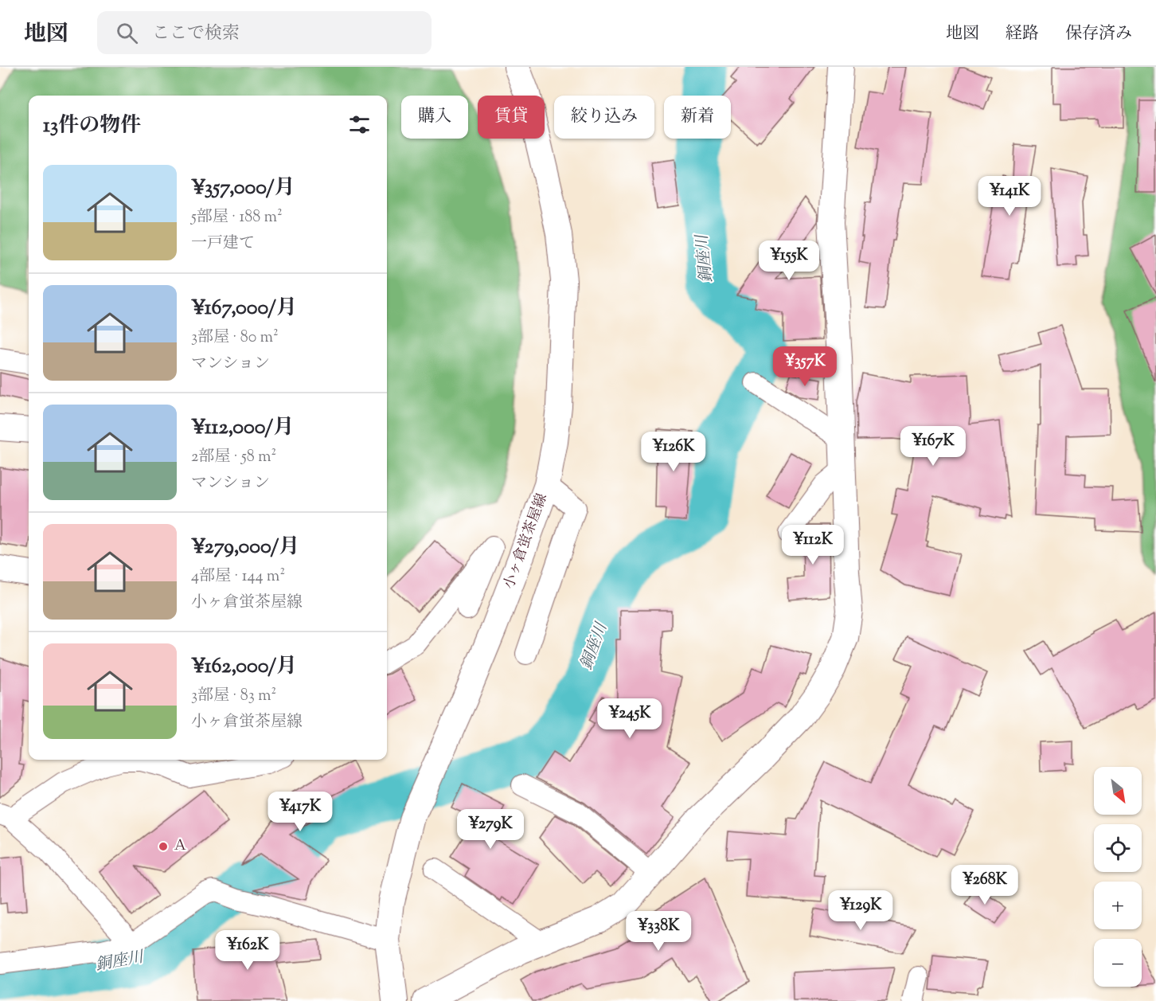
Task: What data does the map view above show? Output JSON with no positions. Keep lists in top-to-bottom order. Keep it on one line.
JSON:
{"streets":{"street":["小ヶ倉蛍茶屋線"]},"water":["銅座川"],"places":["Ａ"],"north":"bottom right","page":{"header":"地図","search":"ここで検索","nav":["地図","経路","保存済み"],"chip":["購入","賃貸","絞り込み","新着"],"heading":"13件の物件","list":[{"name":"¥357,000/月","note":"5部屋 · 188 m² · 一戸建て"},{"name":"¥167,000/月","note":"3部屋 · 80 m² · マンション"},{"name":"¥112,000/月","note":"2部屋 · 58 m² · マンション"},{"name":"¥279,000/月","note":"4部屋 · 144 m² · 小ヶ倉蛍茶屋線"},{"name":"¥162,000/月","note":"3部屋 · 83 m² · 小ヶ倉蛍茶屋線"}],"price":["¥141K","¥155K","¥357K","¥167K","¥126K","¥112K","¥245K","¥417K","¥279K","¥268K","¥129K","¥338K","¥162K"],"map_buttons":["+","−"]}}
